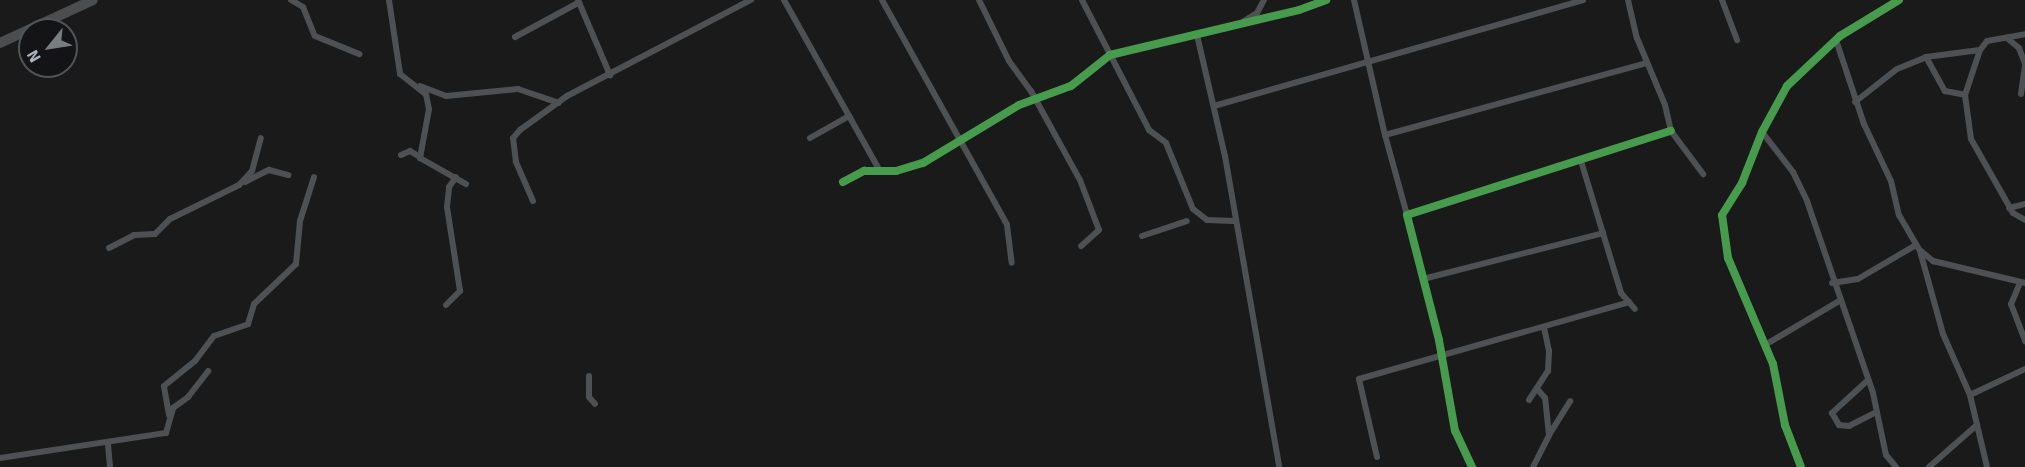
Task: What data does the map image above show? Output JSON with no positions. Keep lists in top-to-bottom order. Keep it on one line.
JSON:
{"north":"bottom left"}
